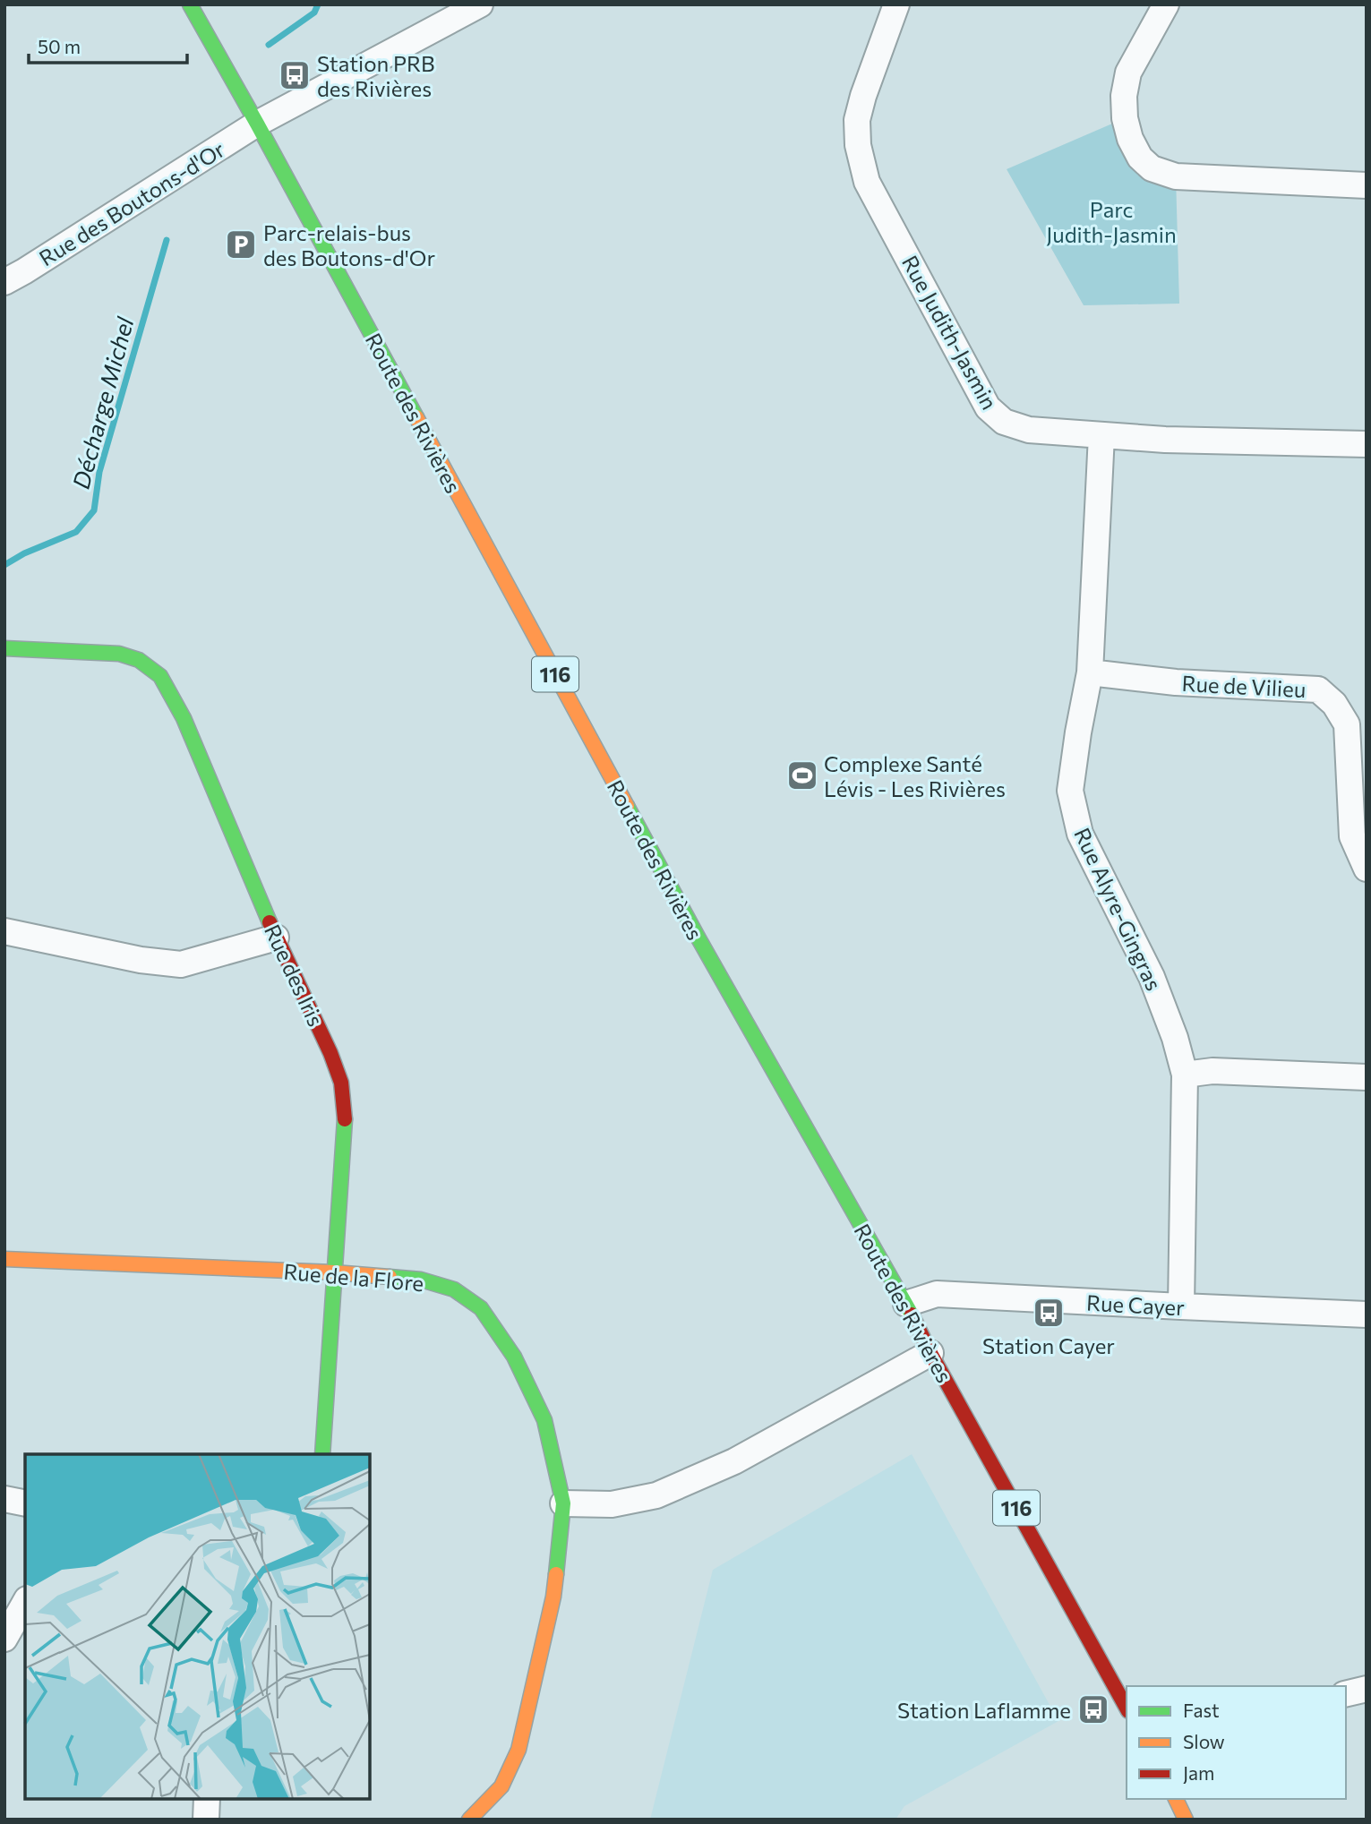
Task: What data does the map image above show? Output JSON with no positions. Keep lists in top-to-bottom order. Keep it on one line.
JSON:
{"streets":{"street":["Rue des Boutons-d'Or","Rue Judith-Jasmin","Route des Rivières","116","Rue de Vilieu","Rue Alyre-Gingras","Rue des Iris","Rue de la Flore","Rue Cayer"]},"crossings":[["Rue des Boutons-d'Or","Route des Rivières"],["Rue Judith-Jasmin","Rue Alyre-Gingras"],["Route des Rivières","Rue Cayer"],["Rue de Vilieu","Rue Alyre-Gingras"],["Rue Alyre-Gingras","Rue Cayer"],["Rue des Iris","Rue de la Flore"]],"water":["Décharge Michel"],"parks":["Parc Judith-Jasmin"],"places":{"bus stop":["Station PRB des Rivières","Station Cayer","Station Laflamme"],"parking":["Parc-relais-bus des Boutons-d'Or"],"sports":["Complexe Santé Lévis - Les Rivières"]},"legend":["Fast","Slow","Jam"],"scale_bar":"50 m"}
